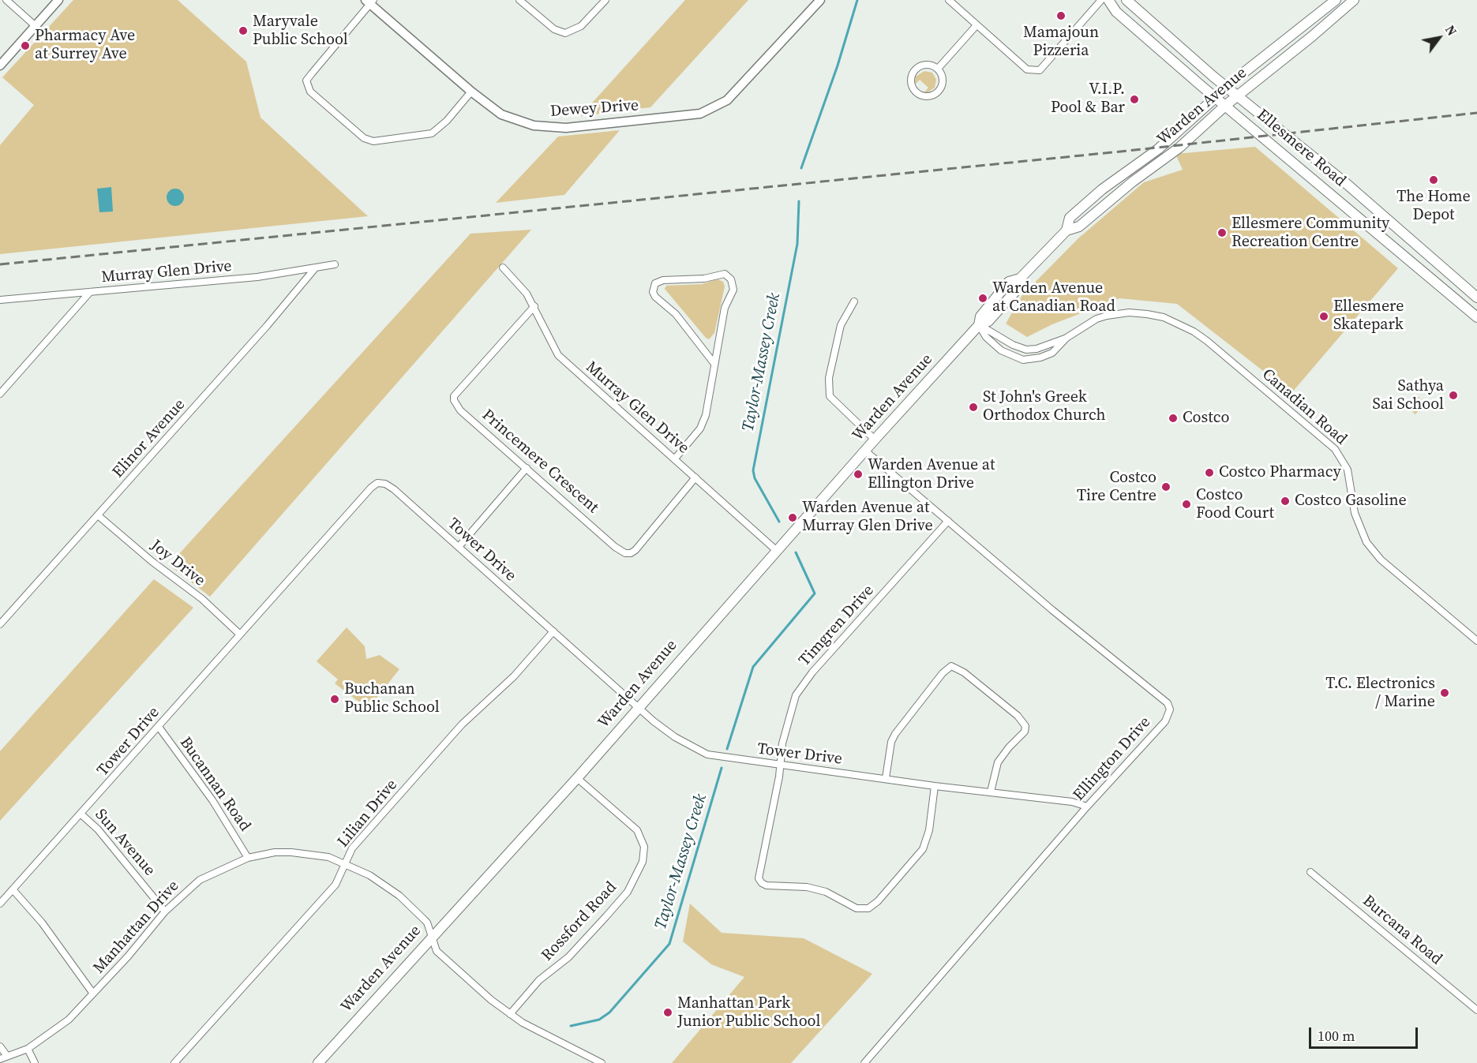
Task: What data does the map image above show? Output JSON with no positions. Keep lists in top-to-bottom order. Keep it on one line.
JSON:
{"streets":{"main road":["Warden Avenue","Ellesmere Road"],"street":["Dewey Drive","Murray Glen Drive","Canadian Road","Elinor Avenue","Princemere Crescent","Tower Drive","Joy Drive","Timgren Drive","Ellington Drive","Bucannan Road","Lilian Drive","Sun Avenue","Rossford Road","Manhattan Drive","Burcana Road"]},"crossings":[["Warden Avenue","Ellesmere Road"],["Warden Avenue","Murray Glen Drive"],["Warden Avenue","Canadian Road"],["Warden Avenue","Tower Drive"],["Warden Avenue","Ellington Drive"],["Warden Avenue","Rossford Road"],["Warden Avenue","Manhattan Drive"],["Murray Glen Drive","Elinor Avenue"],["Murray Glen Drive","Princemere Crescent"],["Elinor Avenue","Joy Drive"],["Tower Drive","Joy Drive"],["Tower Drive","Timgren Drive"],["Tower Drive","Ellington Drive"],["Tower Drive","Bucannan Road"],["Tower Drive","Lilian Drive"],["Tower Drive","Sun Avenue"],["Timgren Drive","Ellington Drive"],["Bucannan Road","Manhattan Drive"],["Lilian Drive","Manhattan Drive"],["Sun Avenue","Manhattan Drive"],["Rossford Road","Manhattan Drive"]],"water":["Taylor-Massey Creek"],"places":["Mamajoun Pizzeria","Maryvale Public School","Pharmacy Ave at Surrey Ave","V.I.P. Pool & Bar","The Home Depot","Ellesmere Community Recreation Centre","Warden Avenue at Canadian Road","Ellesmere Skatepark","Sathya Sai School","St John's Greek Orthodox Church","Costco","Costco Pharmacy","Warden Avenue at Ellington Drive","Costco Tire Centre","Costco Gasoline","Costco Food Court","Warden Avenue at Murray Glen Drive","T.C. Electronics / Marine","Buchanan Public School","Manhattan Park Junior Public School"],"scale_bar":"100 m","north":"top right"}
